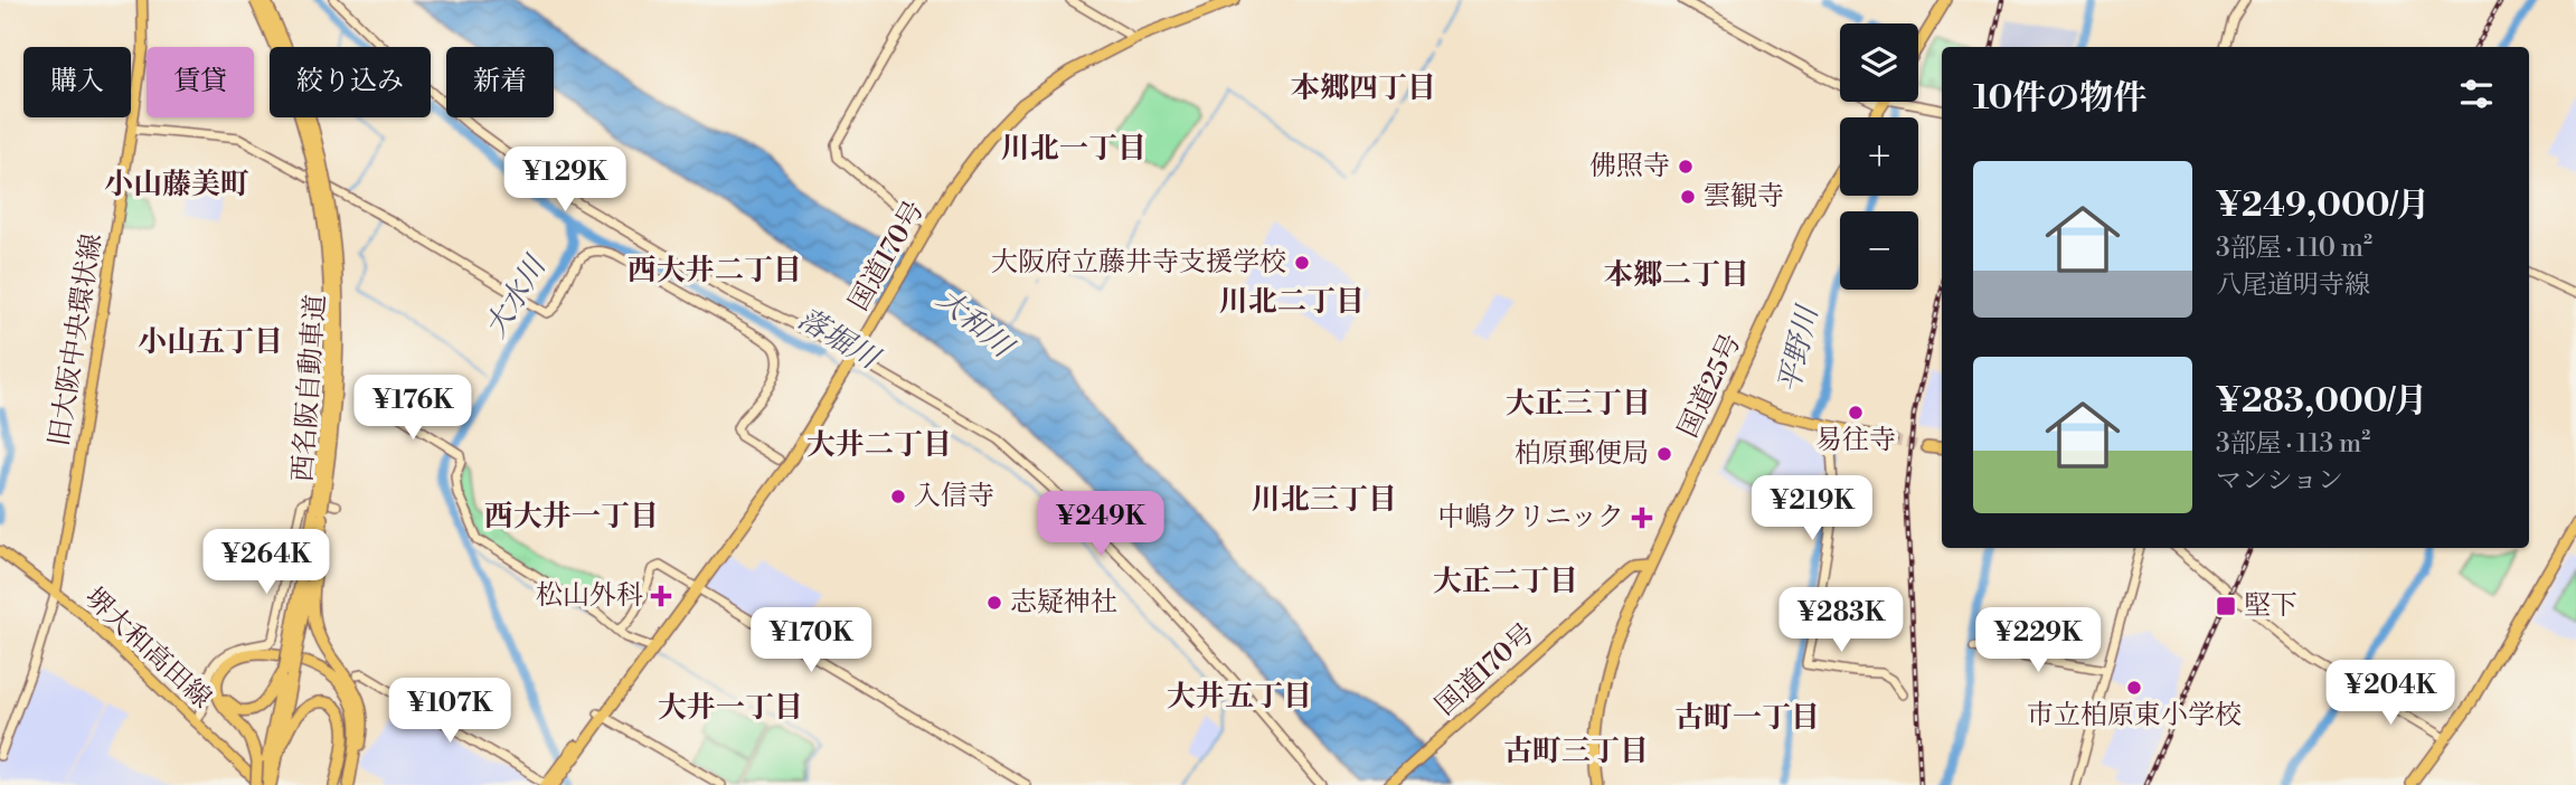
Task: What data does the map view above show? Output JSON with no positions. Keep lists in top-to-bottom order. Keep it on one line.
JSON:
{"streets":{"highway":["国道170号","国道25号","西名阪自動車道"],"main road":["旧大阪中央環状線","堺大和高田線"]},"crossings":[["国道170号","国道25号"],["旧大阪中央環状線","堺大和高田線"],["西名阪自動車道","堺大和高田線"]],"districts":["本郷四丁目","川北一丁目","小山藤美町","西大井二丁目","本郷二丁目","川北二丁目","小山五丁目","大正三丁目","大井二丁目","川北三丁目","西大井一丁目","大正二丁目","大井五丁目","大井一丁目","古町一丁目","古町三丁目"],"water":["大水川","大和川","落堀川","平野川"],"places":{"other":["佛照寺","雲観寺","大阪府立藤井寺支援学校","易往寺","柏原郵便局","入信寺","志疑神社","市立柏原東小学校"],"health":["中嶋クリニック","松山外科"],"transit":["堅下"]},"page":{"map_buttons":["+","−"],"chip":["購入","賃貸","絞り込み","新着"],"heading":"10件の物件","list":[{"name":"¥249,000/月","note":"3部屋 · 110 m² · 八尾道明寺線"},{"name":"¥283,000/月","note":"3部屋 · 113 m² · マンション"}],"price":["¥129K","¥176K","¥219K","¥249K","¥264K","¥283K","¥170K","¥229K","¥204K","¥107K"]}}
